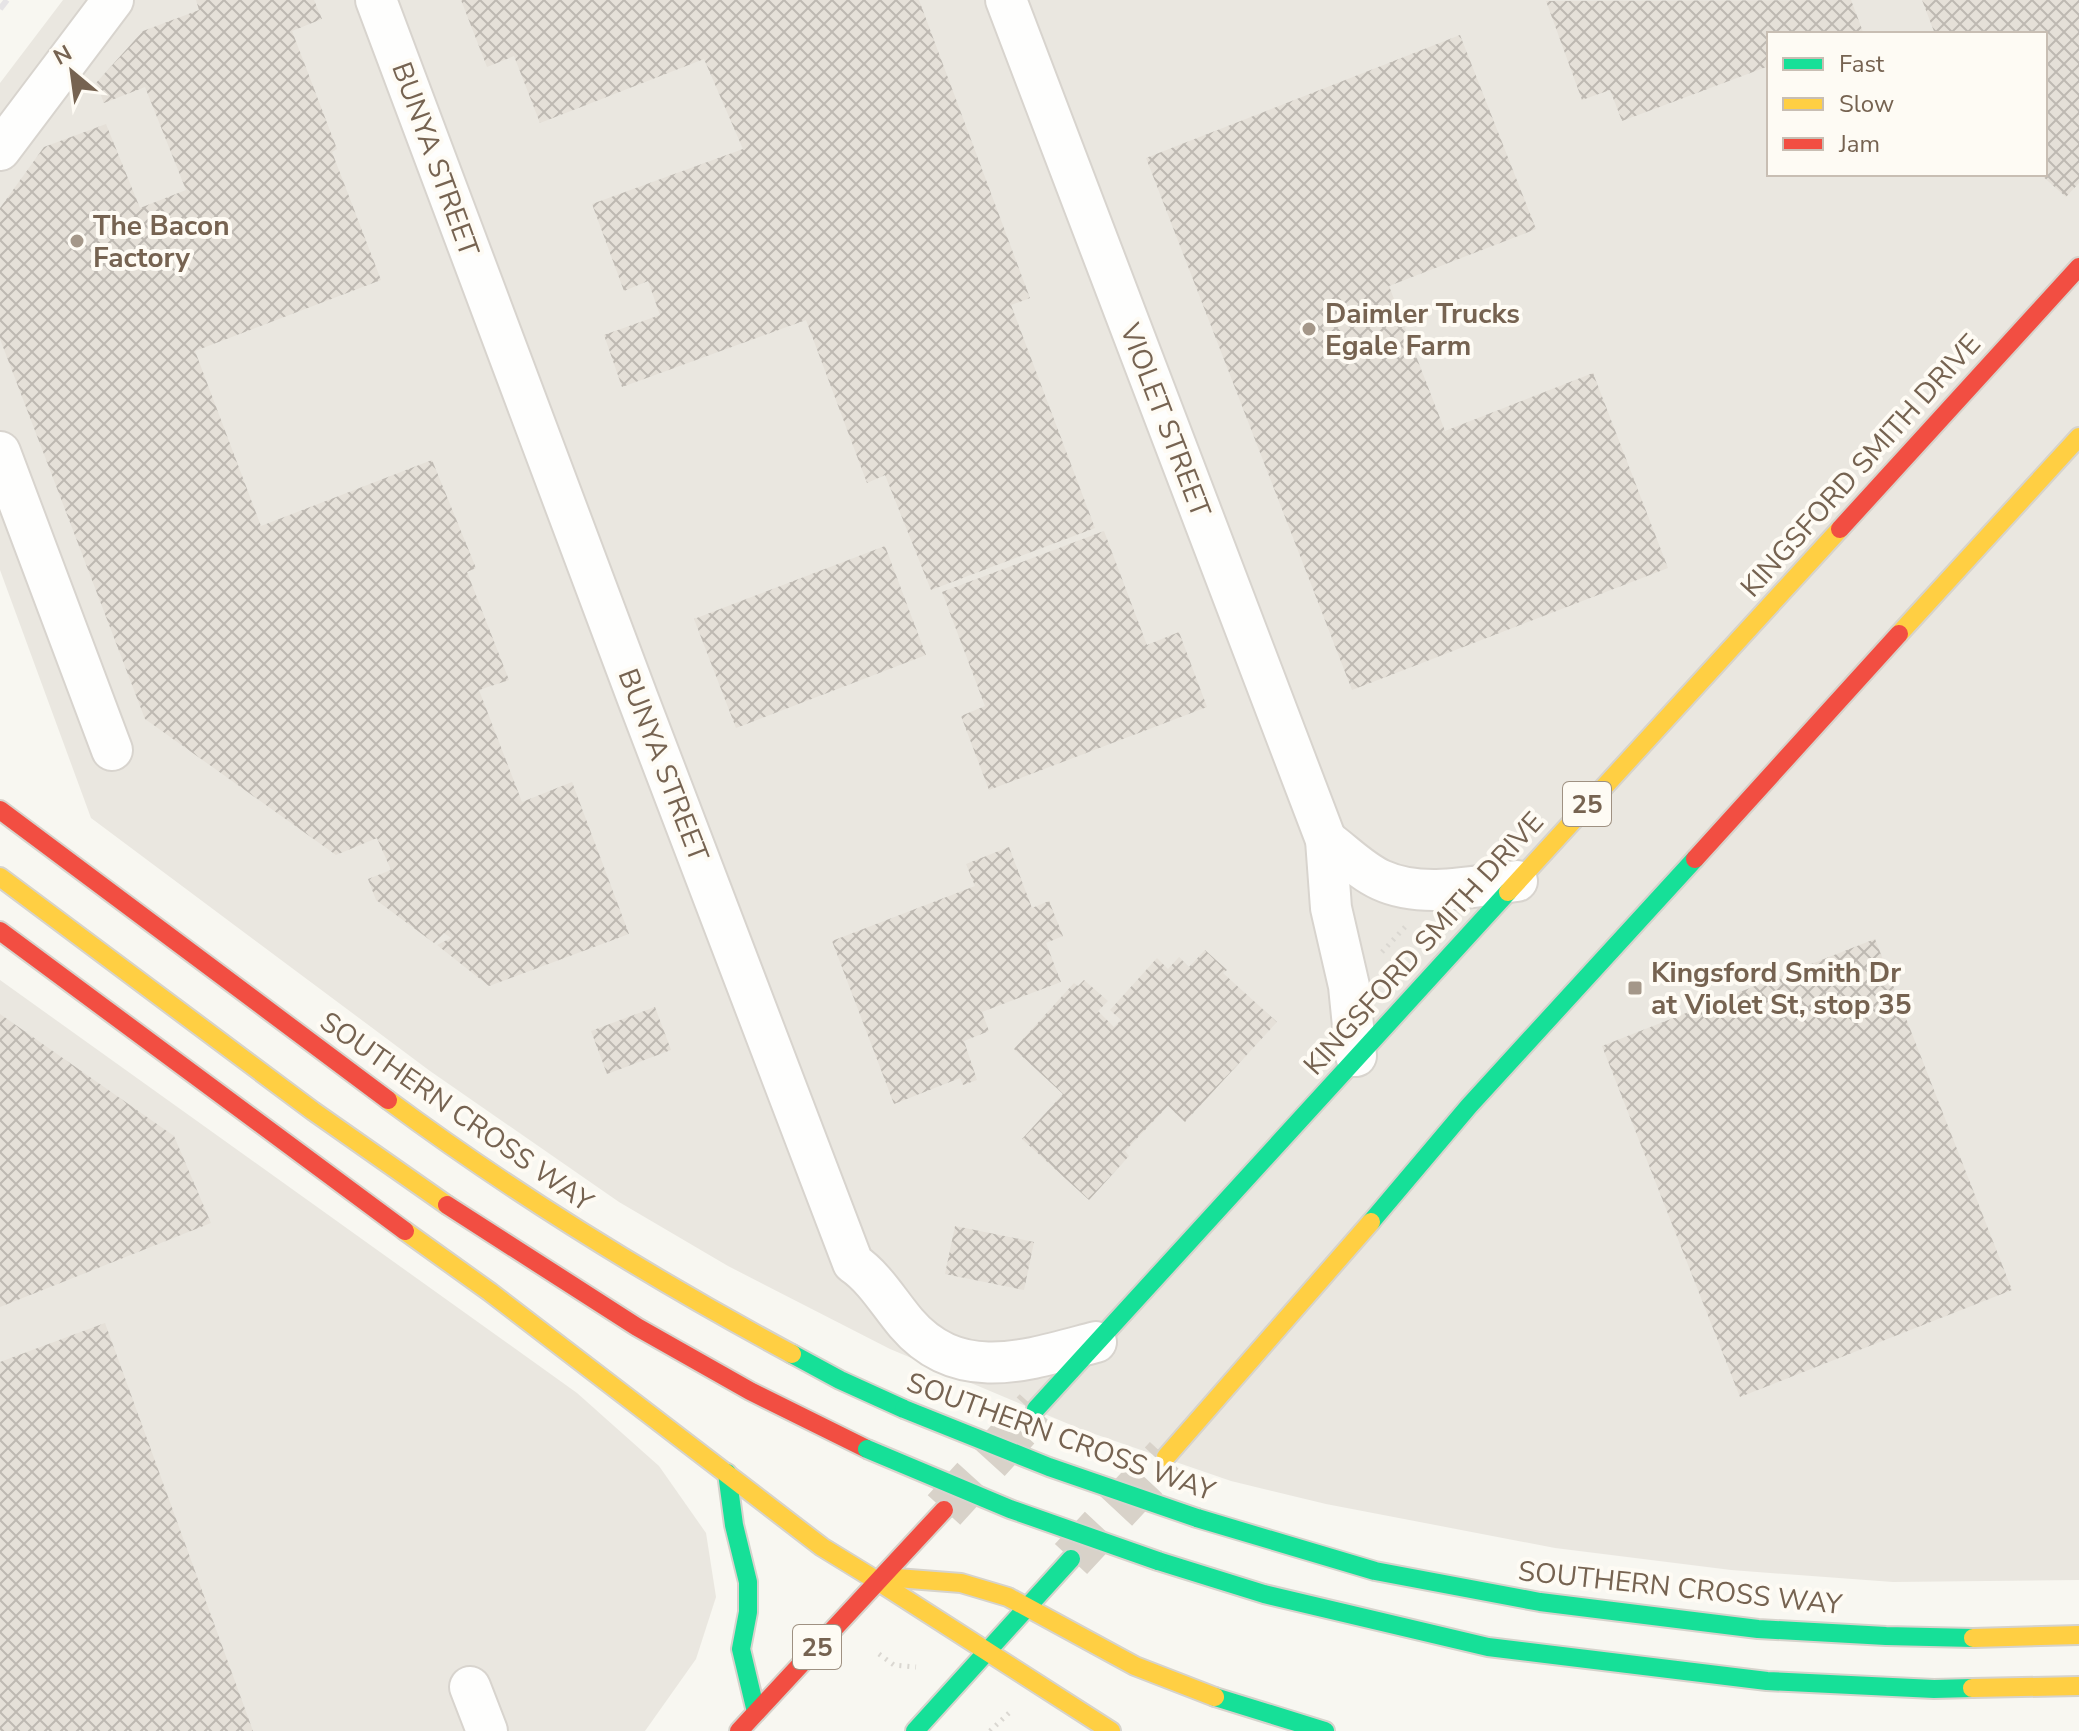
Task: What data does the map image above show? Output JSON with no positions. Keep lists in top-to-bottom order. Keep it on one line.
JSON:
{"streets":{"main road":["KINGSFORD SMITH DRIVE","25","SOUTHERN CROSS WAY"],"street":["BUNYA STREET","VIOLET STREET"]},"crossings":[["BUNYA STREET","KINGSFORD SMITH DRIVE"],["VIOLET STREET","KINGSFORD SMITH DRIVE"]],"places":{"other":["The Bacon Factory","Daimler Trucks Egale Farm"],"transit":["Kingsford Smith Dr at Violet St, stop 35"]},"legend":["Fast","Slow","Jam"],"north":"top left"}
